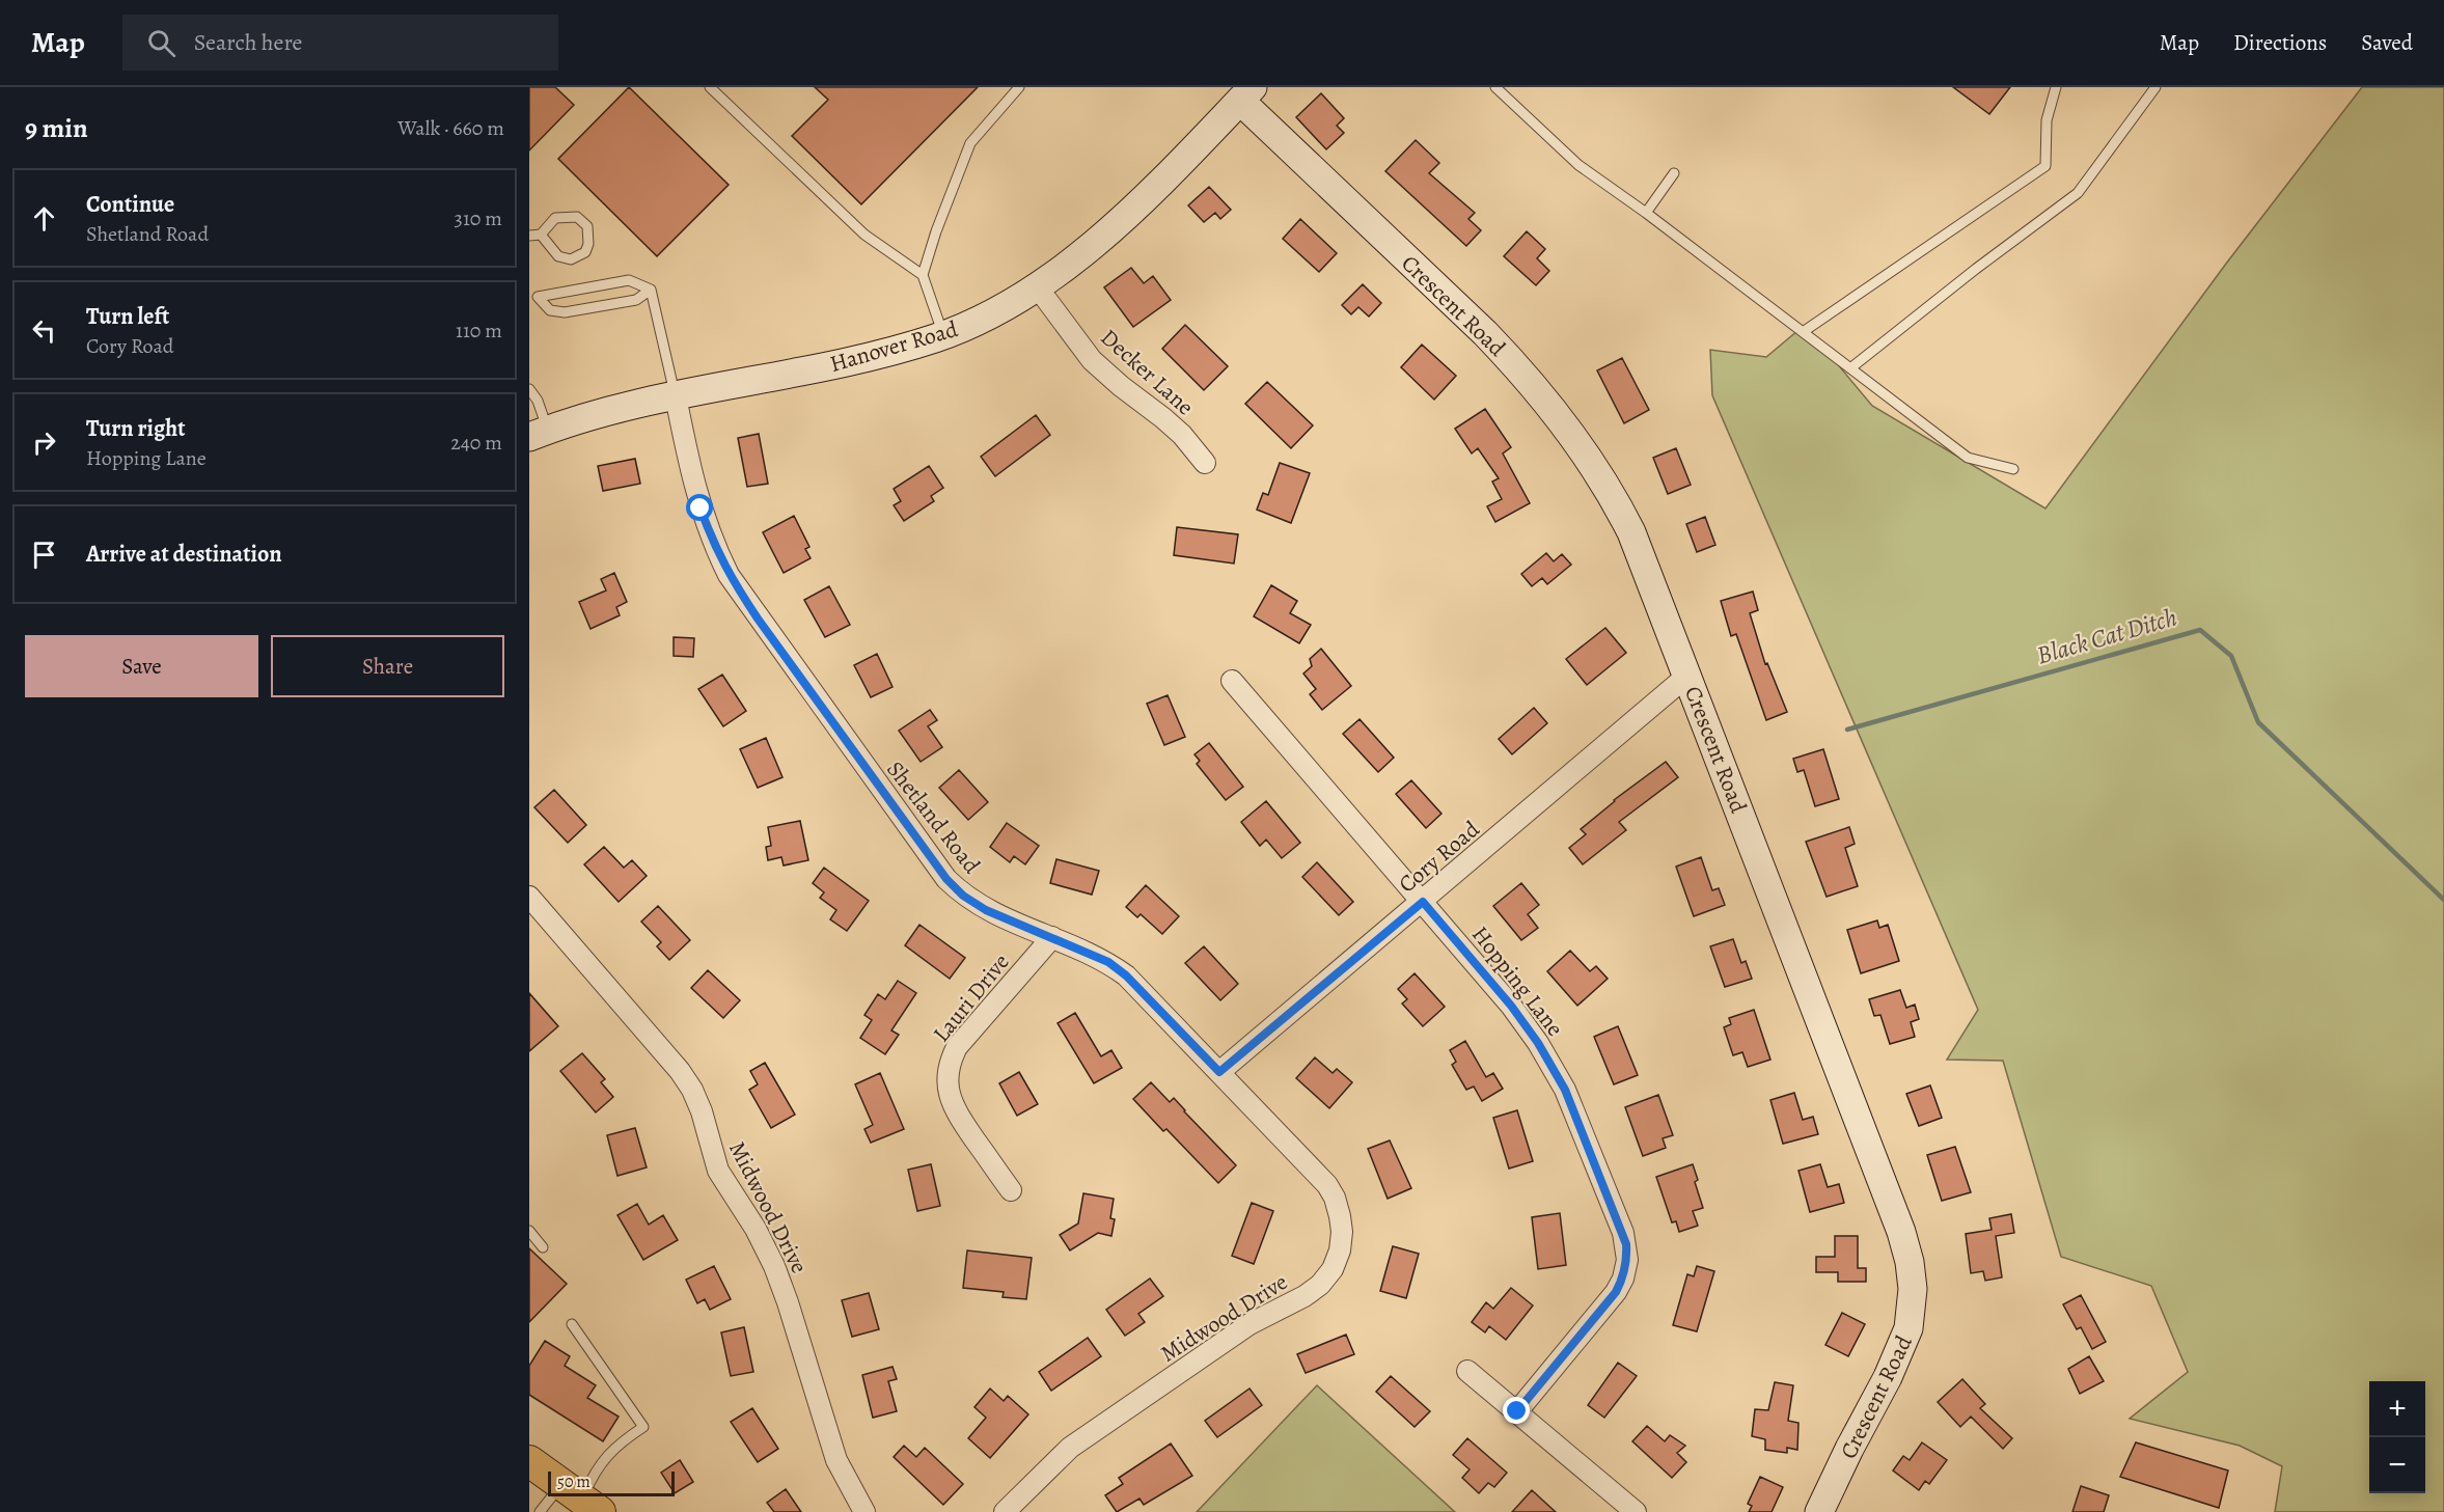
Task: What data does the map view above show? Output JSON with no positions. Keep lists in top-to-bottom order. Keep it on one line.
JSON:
{"streets":{"street":["Crescent Road","Hanover Road","Decker Lane","Shetland Road","Cory Road","Hopping Lane","Lauri Drive","Midwood Drive"]},"crossings":[["Crescent Road","Hanover Road"],["Crescent Road","Cory Road"],["Hanover Road","Decker Lane"],["Hanover Road","Shetland Road"],["Shetland Road","Cory Road"],["Shetland Road","Lauri Drive"],["Shetland Road","Midwood Drive"],["Cory Road","Hopping Lane"]],"water":["Black Cat Ditch"],"scale_bar":"50 m","page":{"header":"Map","search":"Search here","nav":["Map","Directions","Saved"],"heading":["9 min","Walk · 660 m"],"list":[["Continue","Shetland Road","310 m"],["Turn left","Cory Road","110 m"],["Turn right","Hopping Lane","240 m"],"Arrive at destination"],"buttons":["Save","Share"],"map_buttons":["+","−"],"scale":"50 m"}}
